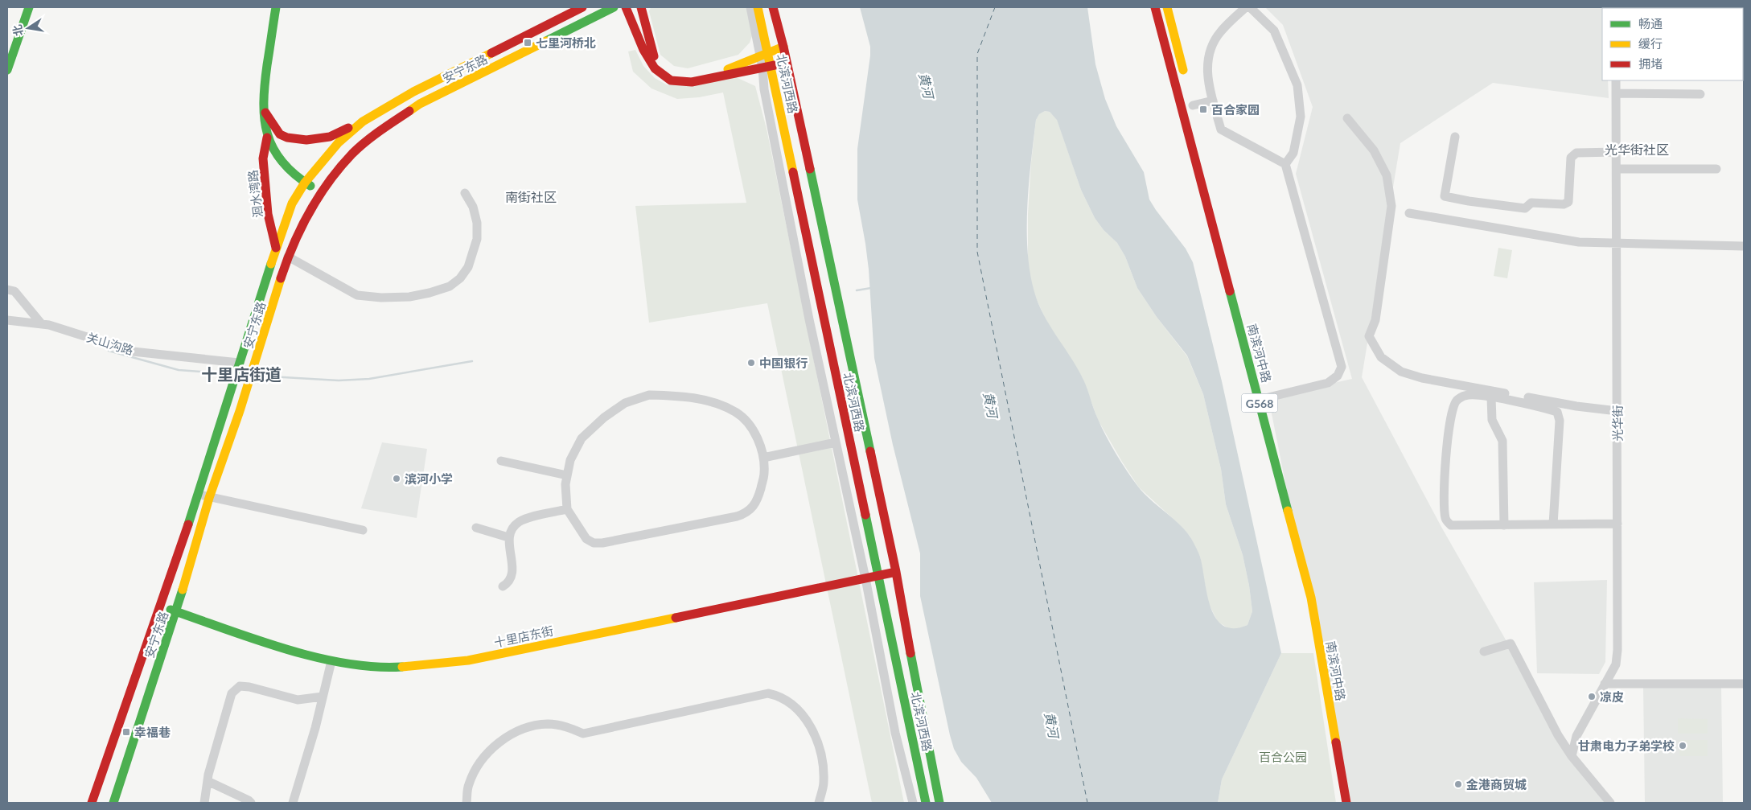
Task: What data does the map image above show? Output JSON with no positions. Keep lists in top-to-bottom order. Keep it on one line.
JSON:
{"streets":{"main road":["安宁东路","北滨河西路","洄水湾路","南滨河中路","G568","十里店东街"],"street":["关山沟路","光华街"]},"crossings":[["安宁东路","洄水湾路"],["安宁东路","关山沟路"],["安宁东路","十里店东街"],["北滨河西路","十里店东街"]],"districts":["光华街社区","南街社区","十里店街道"],"water":["黄河"],"parks":["百合公园"],"places":{"transit":["七里河桥北","百合家园","幸福巷"],"other":["中国银行","滨河小学","凉皮","甘肃电力子弟学校","金港商贸城"]},"legend":["畅通","缓行","拥堵"],"north":"left"}
